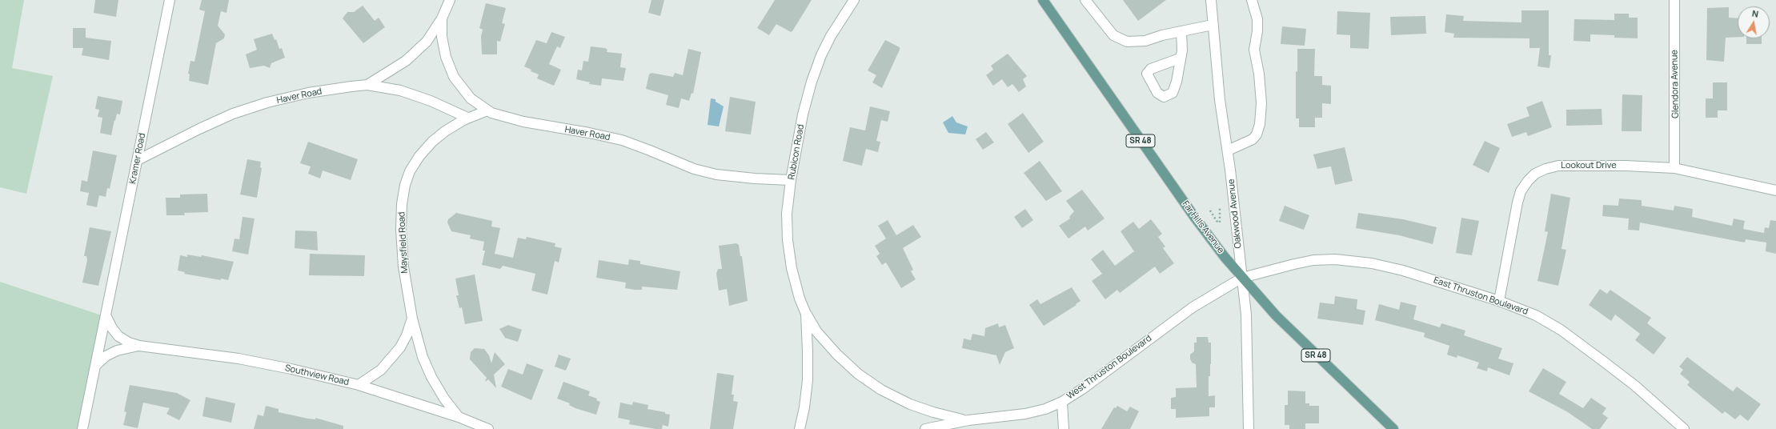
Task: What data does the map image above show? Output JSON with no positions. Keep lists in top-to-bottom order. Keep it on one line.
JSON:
{"streets":{"main road":["SR 48","Far Hills Avenue"],"street":["Glendora Avenue","Haver Road","Rubicon Road","Kramer Road","Lookout Drive","Oakwood Avenue","Maysfield Road","East Thruston Boulevard","West Thruston Boulevard","Southview Road"]},"crossings":[["Glendora Avenue","Lookout Drive"],["Haver Road","Rubicon Road"],["Haver Road","Kramer Road"],["Haver Road","Maysfield Road"],["Rubicon Road","West Thruston Boulevard"],["Kramer Road","Southview Road"],["Lookout Drive","East Thruston Boulevard"],["Oakwood Avenue","Far Hills Avenue"],["Oakwood Avenue","East Thruston Boulevard"],["Oakwood Avenue","West Thruston Boulevard"],["Far Hills Avenue","East Thruston Boulevard"],["Far Hills Avenue","West Thruston Boulevard"],["Maysfield Road","Southview Road"],["East Thruston Boulevard","West Thruston Boulevard"]],"north":"top"}
